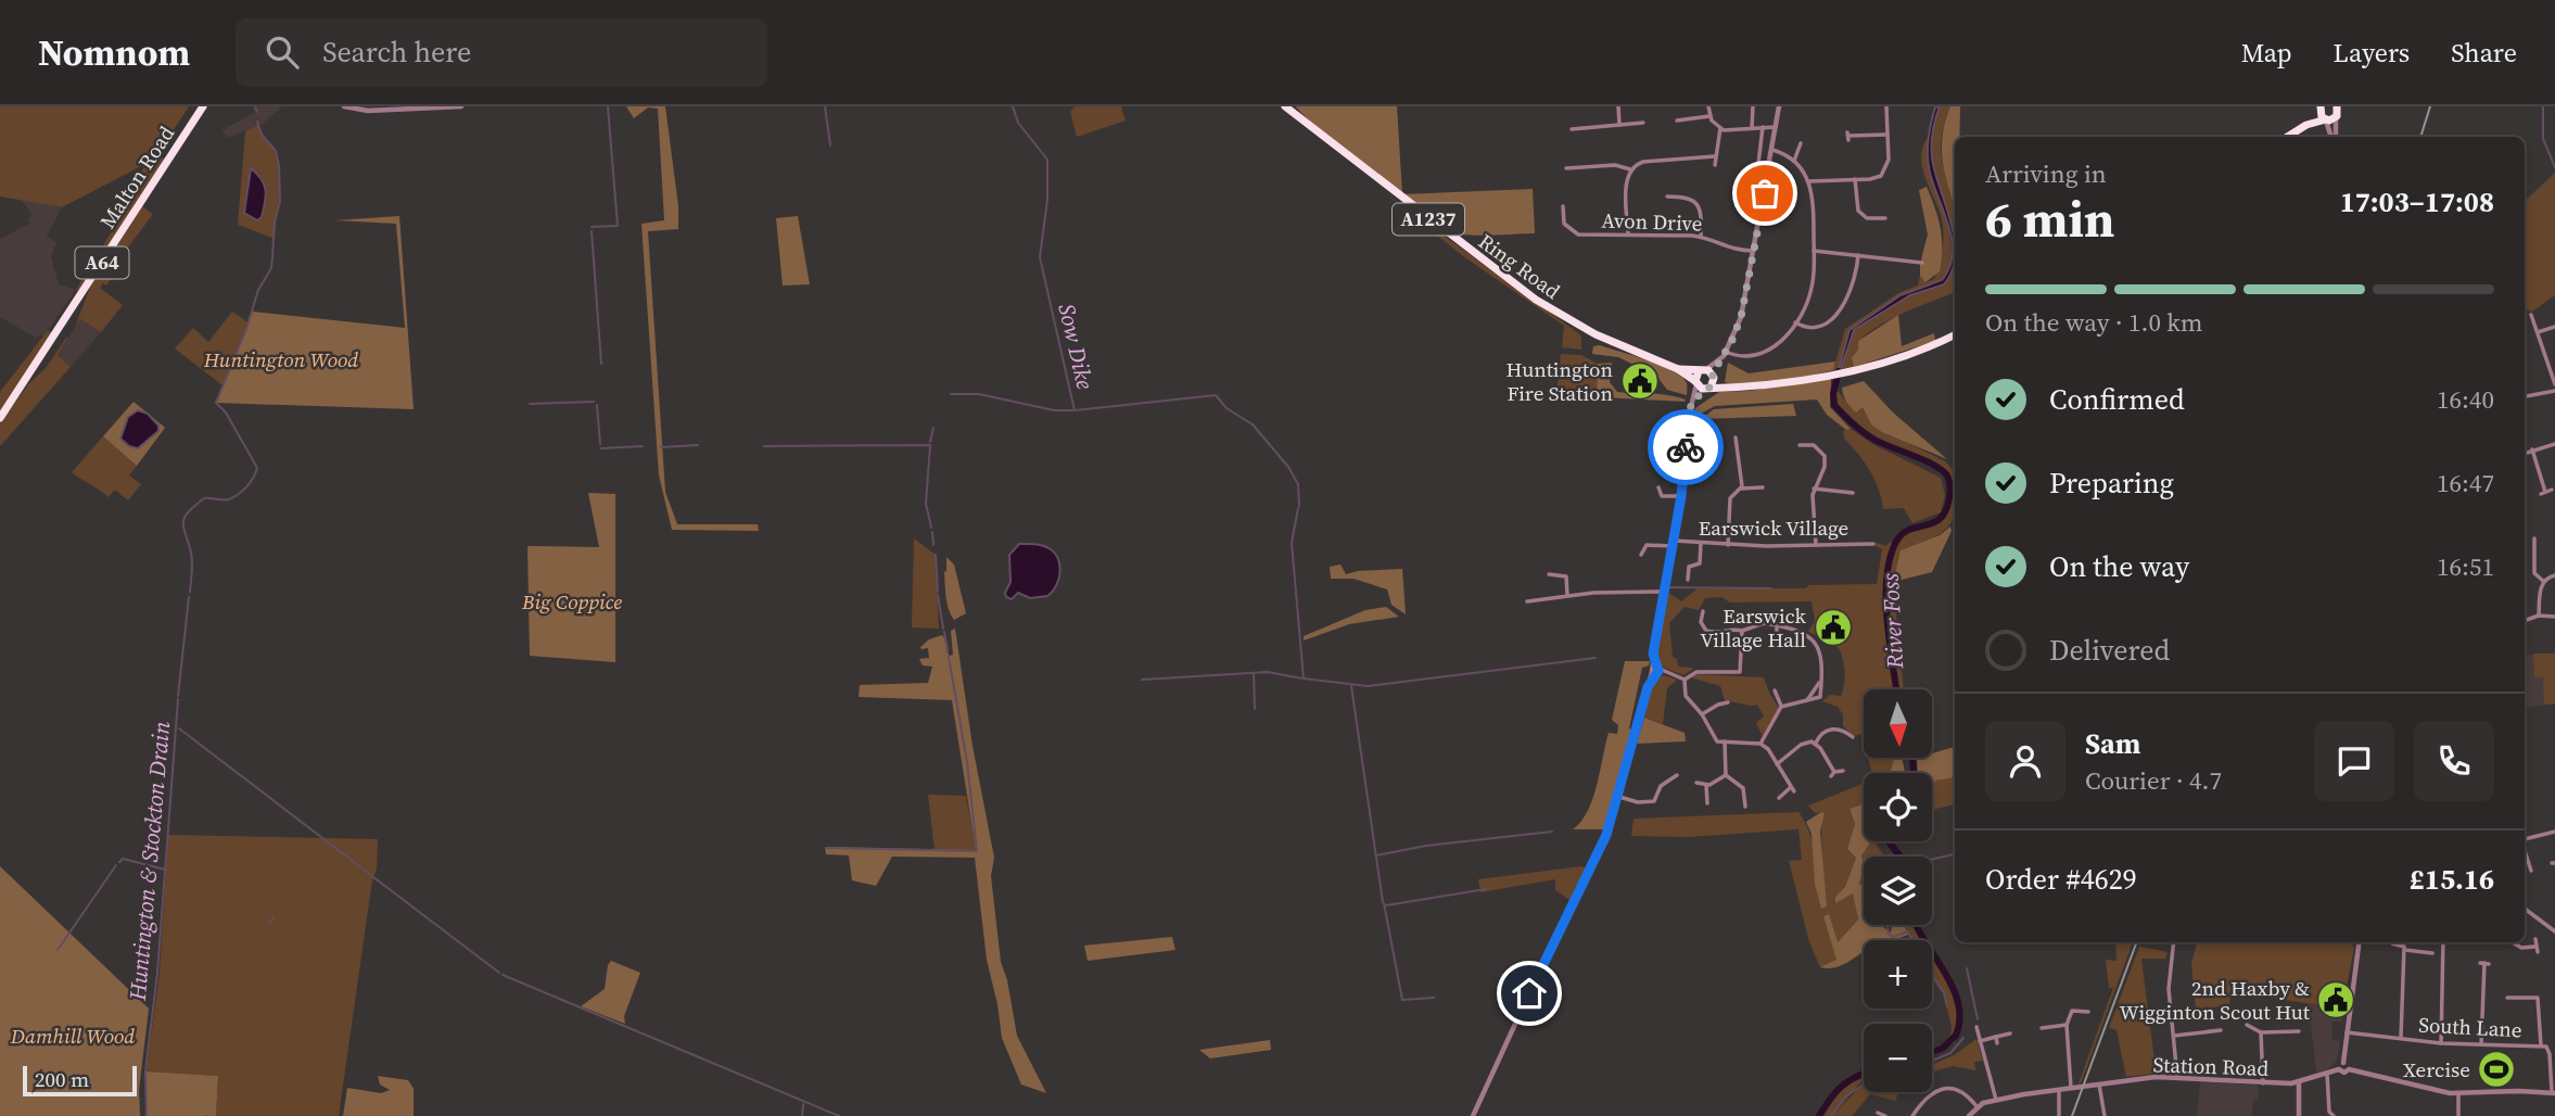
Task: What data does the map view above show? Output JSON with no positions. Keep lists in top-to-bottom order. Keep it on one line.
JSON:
{"streets":{"highway":["Malton Road","A1237","A64","Ring Road"],"street":["Avon Drive","Earswick Village","South Lane","Station Road"]},"crossings":[["South Lane","Station Road"]],"water":["Sow Dike","River Foss","Huntington & Stockton Drain"],"parks":["Huntington Wood","Big Coppice","Damhill Wood"],"places":{"public building":["Huntington Fire Station","Earswick Village Hall","2nd Haxby & Wigginton Scout Hut"],"sports":["Xercise"]},"scale_bar":"200 m","north":"bottom","page":{"header":"Nomnom","search":"Search here","nav":["Map","Layers","Share"],"heading":["6 min","Arriving in","17:03–17:08"],"panel":["Sam","Courier · 4.7","Order #4629","£15.16"],"bar":"On the way · 1.0 km","list":[["Confirmed","16:40"],["Preparing","16:47"],["On the way","16:51"],"Delivered"],"map_buttons":["+","−"],"scale":"200 m"}}
